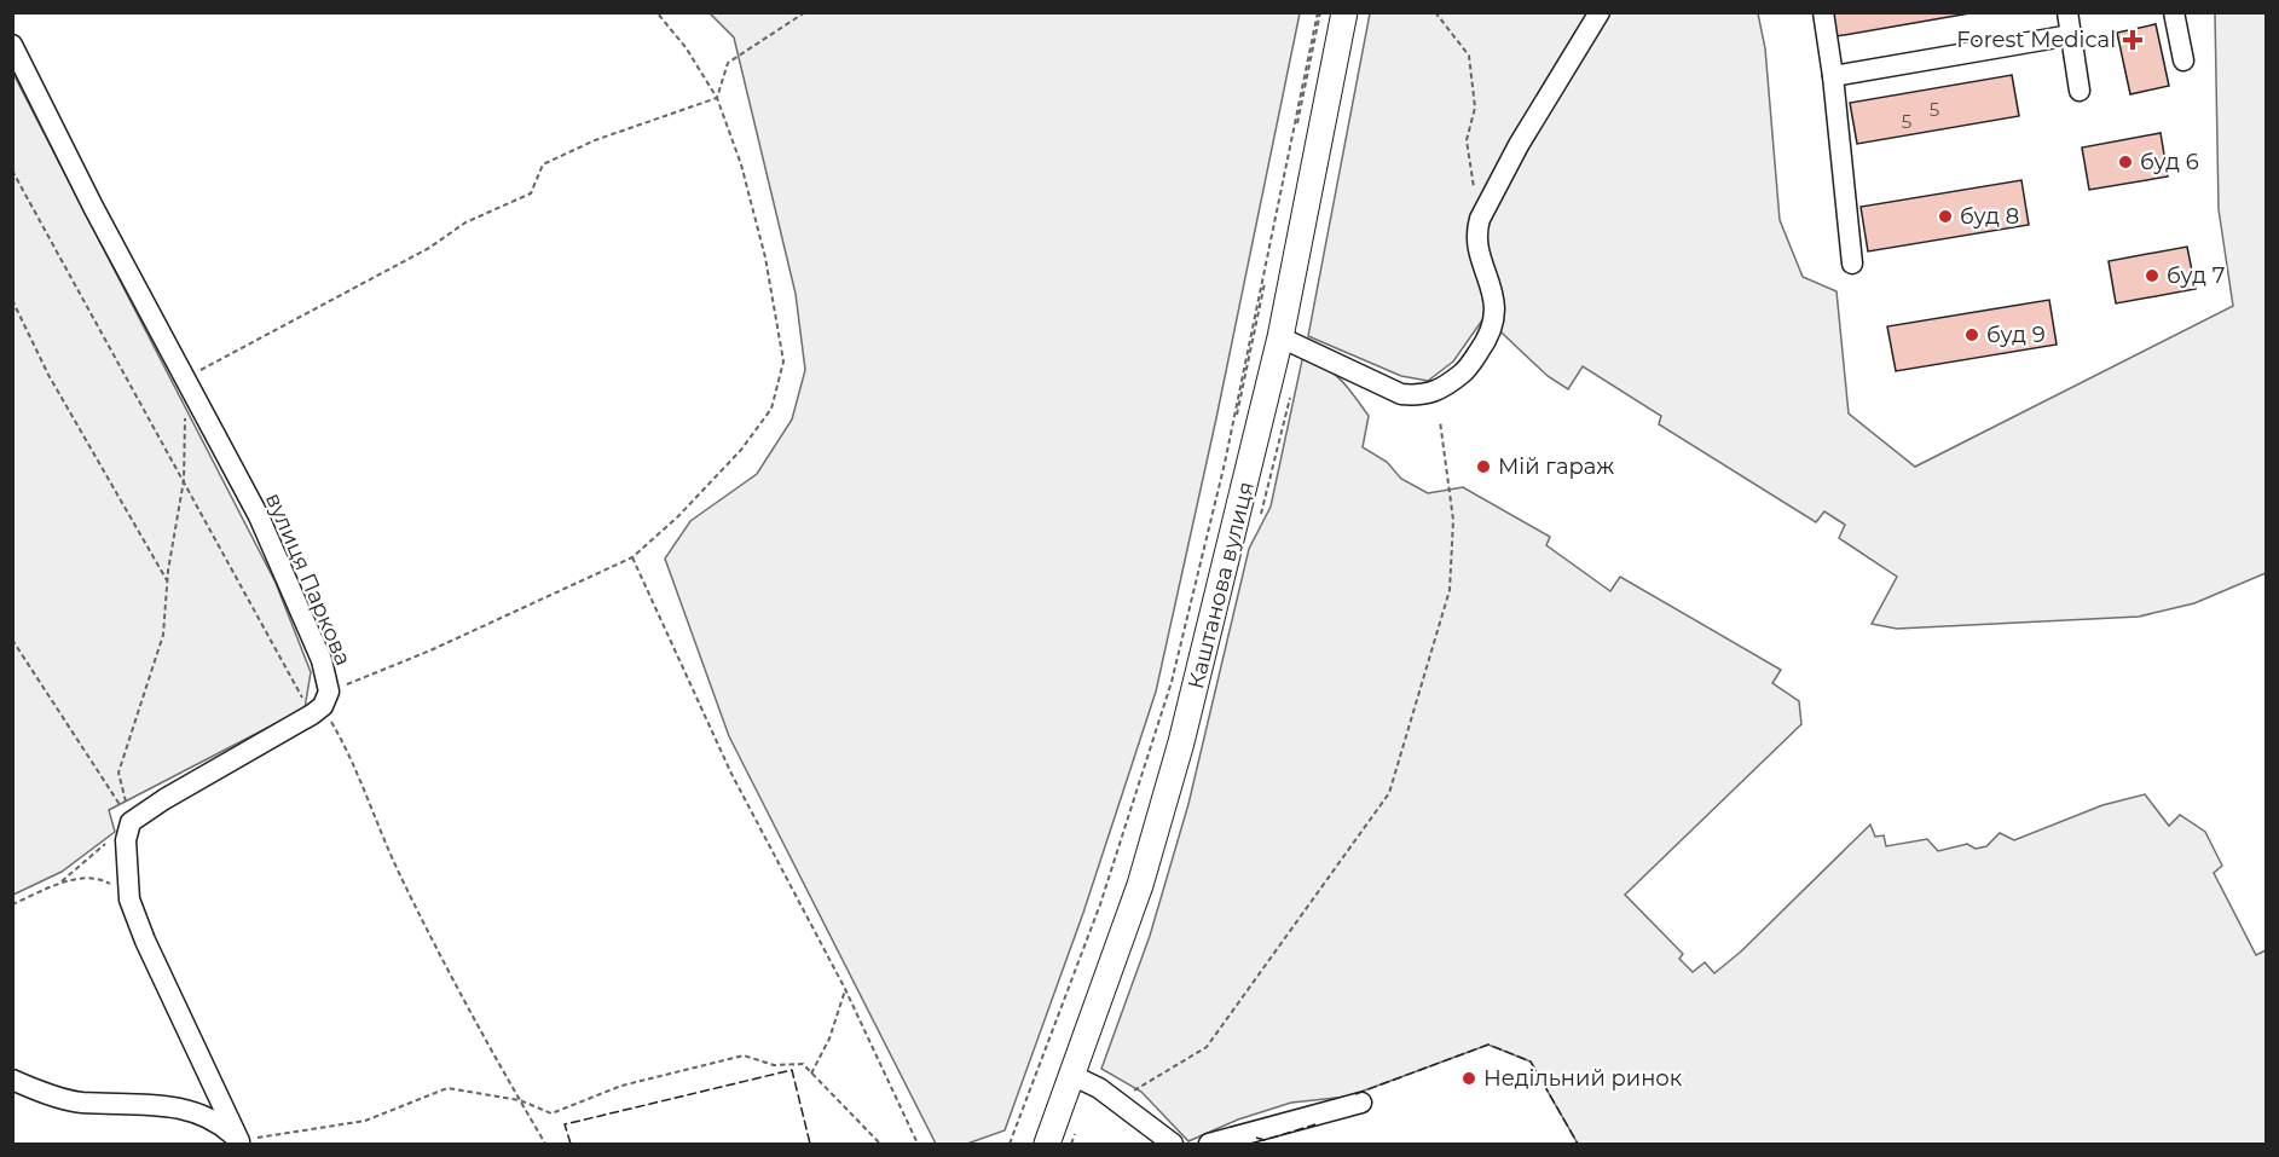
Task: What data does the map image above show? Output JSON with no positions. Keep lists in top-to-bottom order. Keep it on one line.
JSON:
{"streets":{"main road":["Каштанова вулиця"],"street":["вулиця Паркова"]},"places":{"health":["Forest Medical"],"other":["буд 6","буд 8","буд 7","буд 9","Мій гараж","Недільний ринок"]},"house_numbers":["5","5"]}
